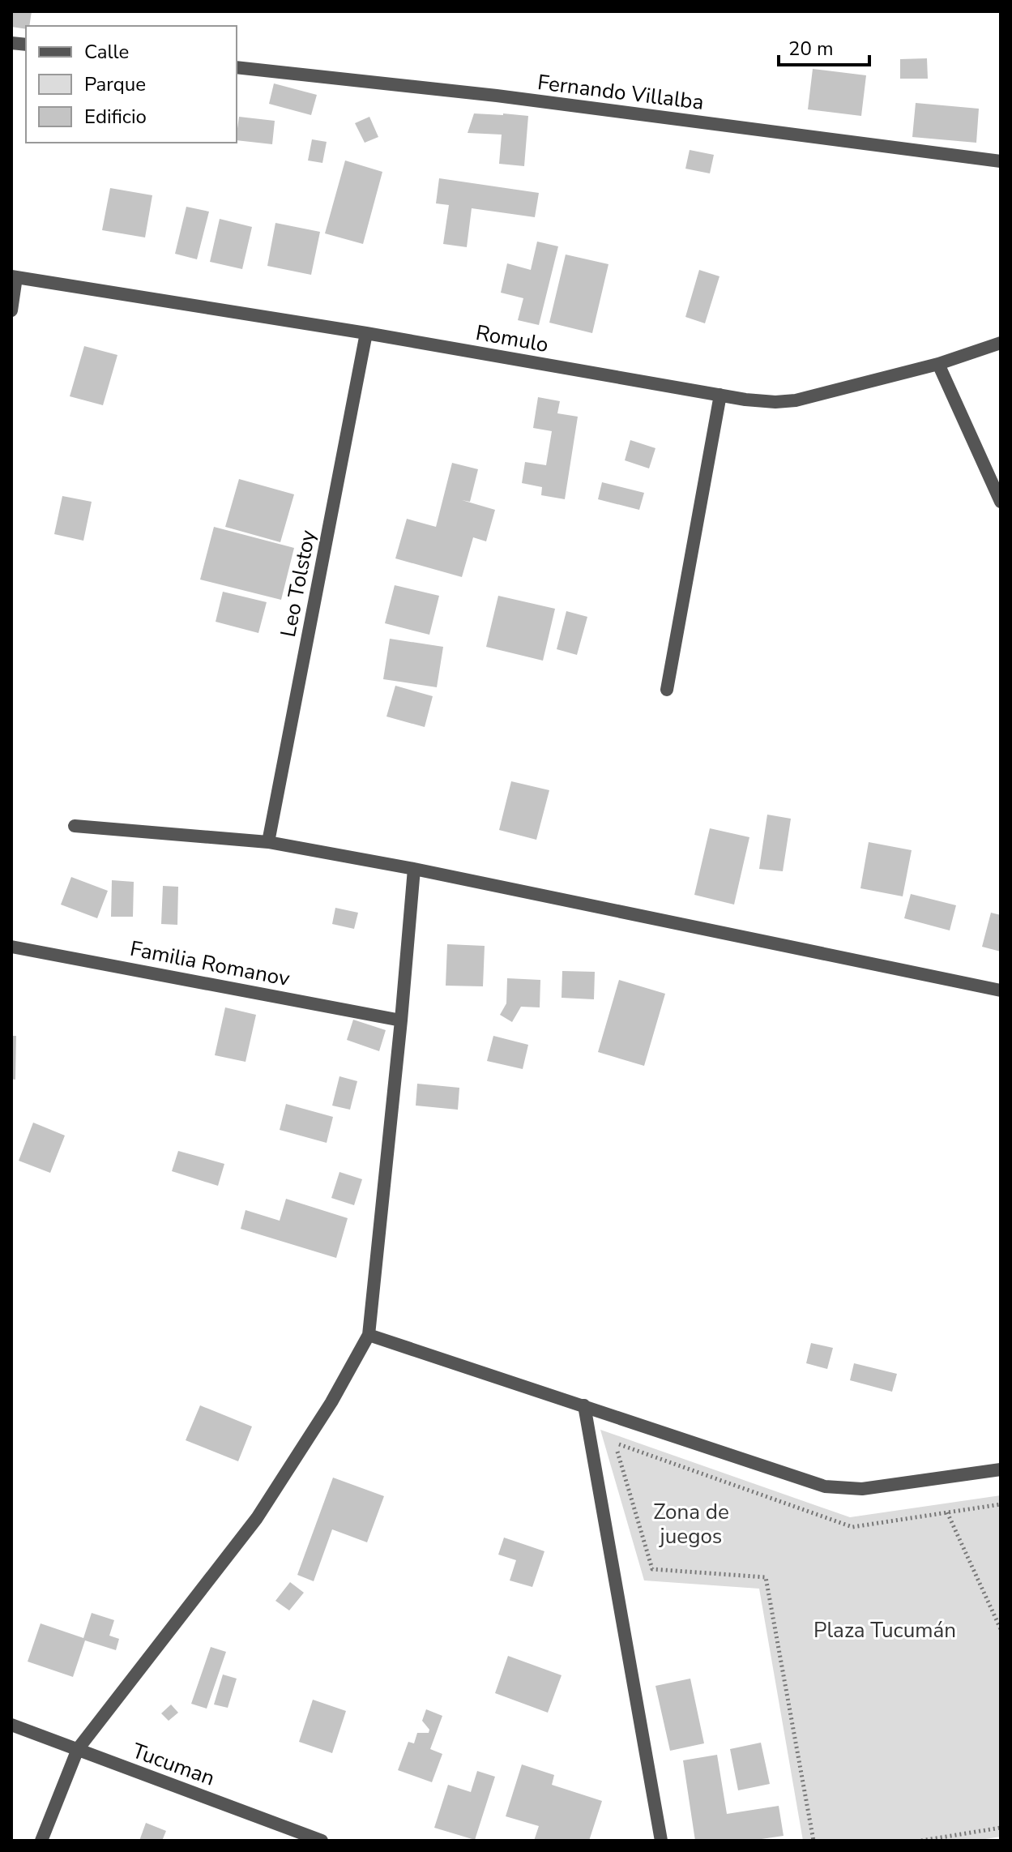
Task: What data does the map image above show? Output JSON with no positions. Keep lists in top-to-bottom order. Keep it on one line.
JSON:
{"streets":{"street":["Fernando Villalba","Romulo","Leo Tolstoy","Familia Romanov","Tucuman"]},"crossings":[["Romulo","Leo Tolstoy"]],"parks":["Zona de juegos","Plaza Tucumán"],"legend":["Calle","Parque","Edificio"],"scale_bar":"20 m"}
